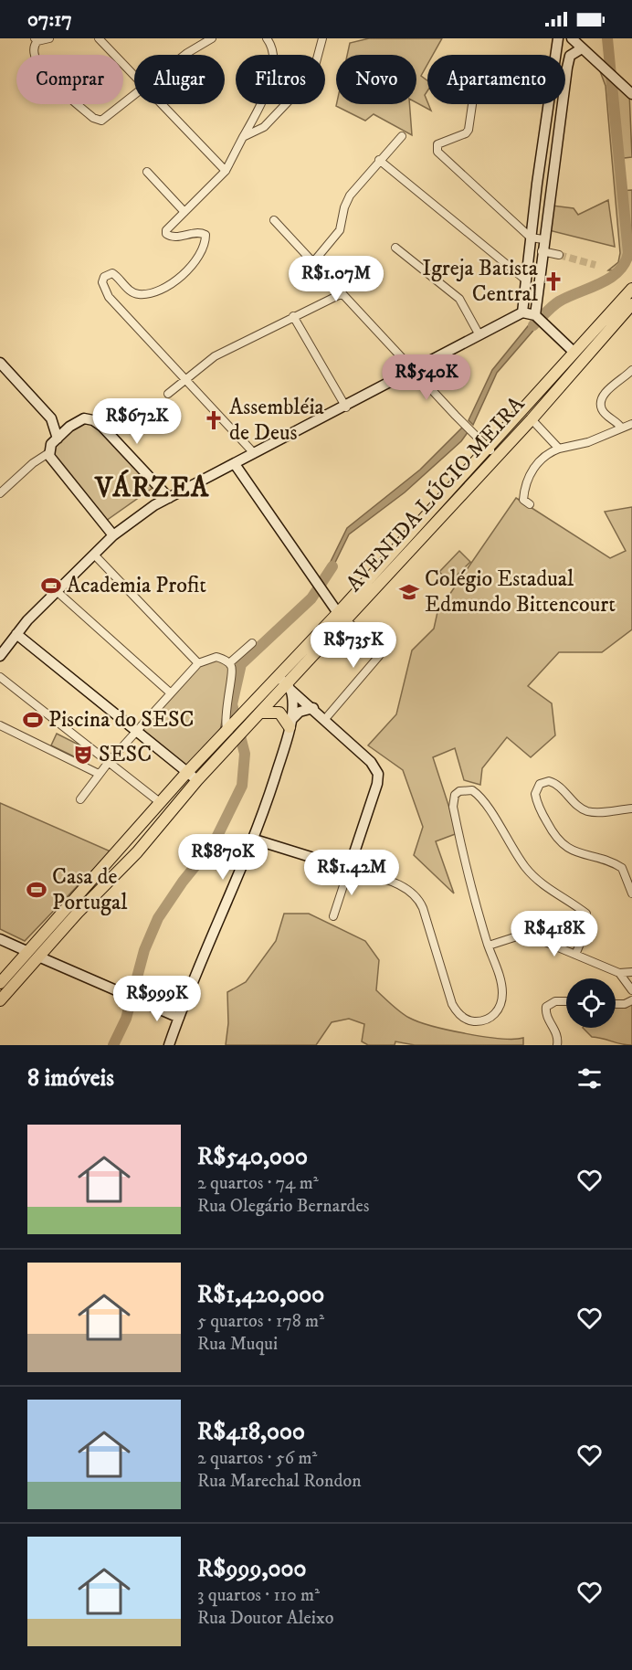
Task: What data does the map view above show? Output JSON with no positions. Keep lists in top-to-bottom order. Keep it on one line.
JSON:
{"streets":{"main road":["AVENIDA LÚCIO MEIRA"]},"districts":["VÁRZEA"],"places":{"church":["Igreja Batista Central","Assembléia de Deus"],"sports":["Academia Profit","Piscina do SESC","Casa de Portugal"],"school or university":["Colégio Estadual Edmundo Bittencourt"],"theatre":["SESC"]},"page":{"status":"07:17","chip":["Comprar","Alugar","Filtros","Novo","Apartamento"],"price":["R$1.07M","R$540K","R$672K","R$735K","R$870K","R$1.42M","R$418K","R$999K"],"heading":"8 imóveis","list":[{"name":"R$540,000","note":"2 quartos · 74 m² · Rua Olegário Bernardes"},{"name":"R$1,420,000","note":"5 quartos · 178 m² · Rua Muqui"},{"name":"R$418,000","note":"2 quartos · 56 m² · Rua Marechal Rondon"},{"name":"R$999,000","note":"3 quartos · 110 m² · Rua Doutor Aleixo"}]}}
